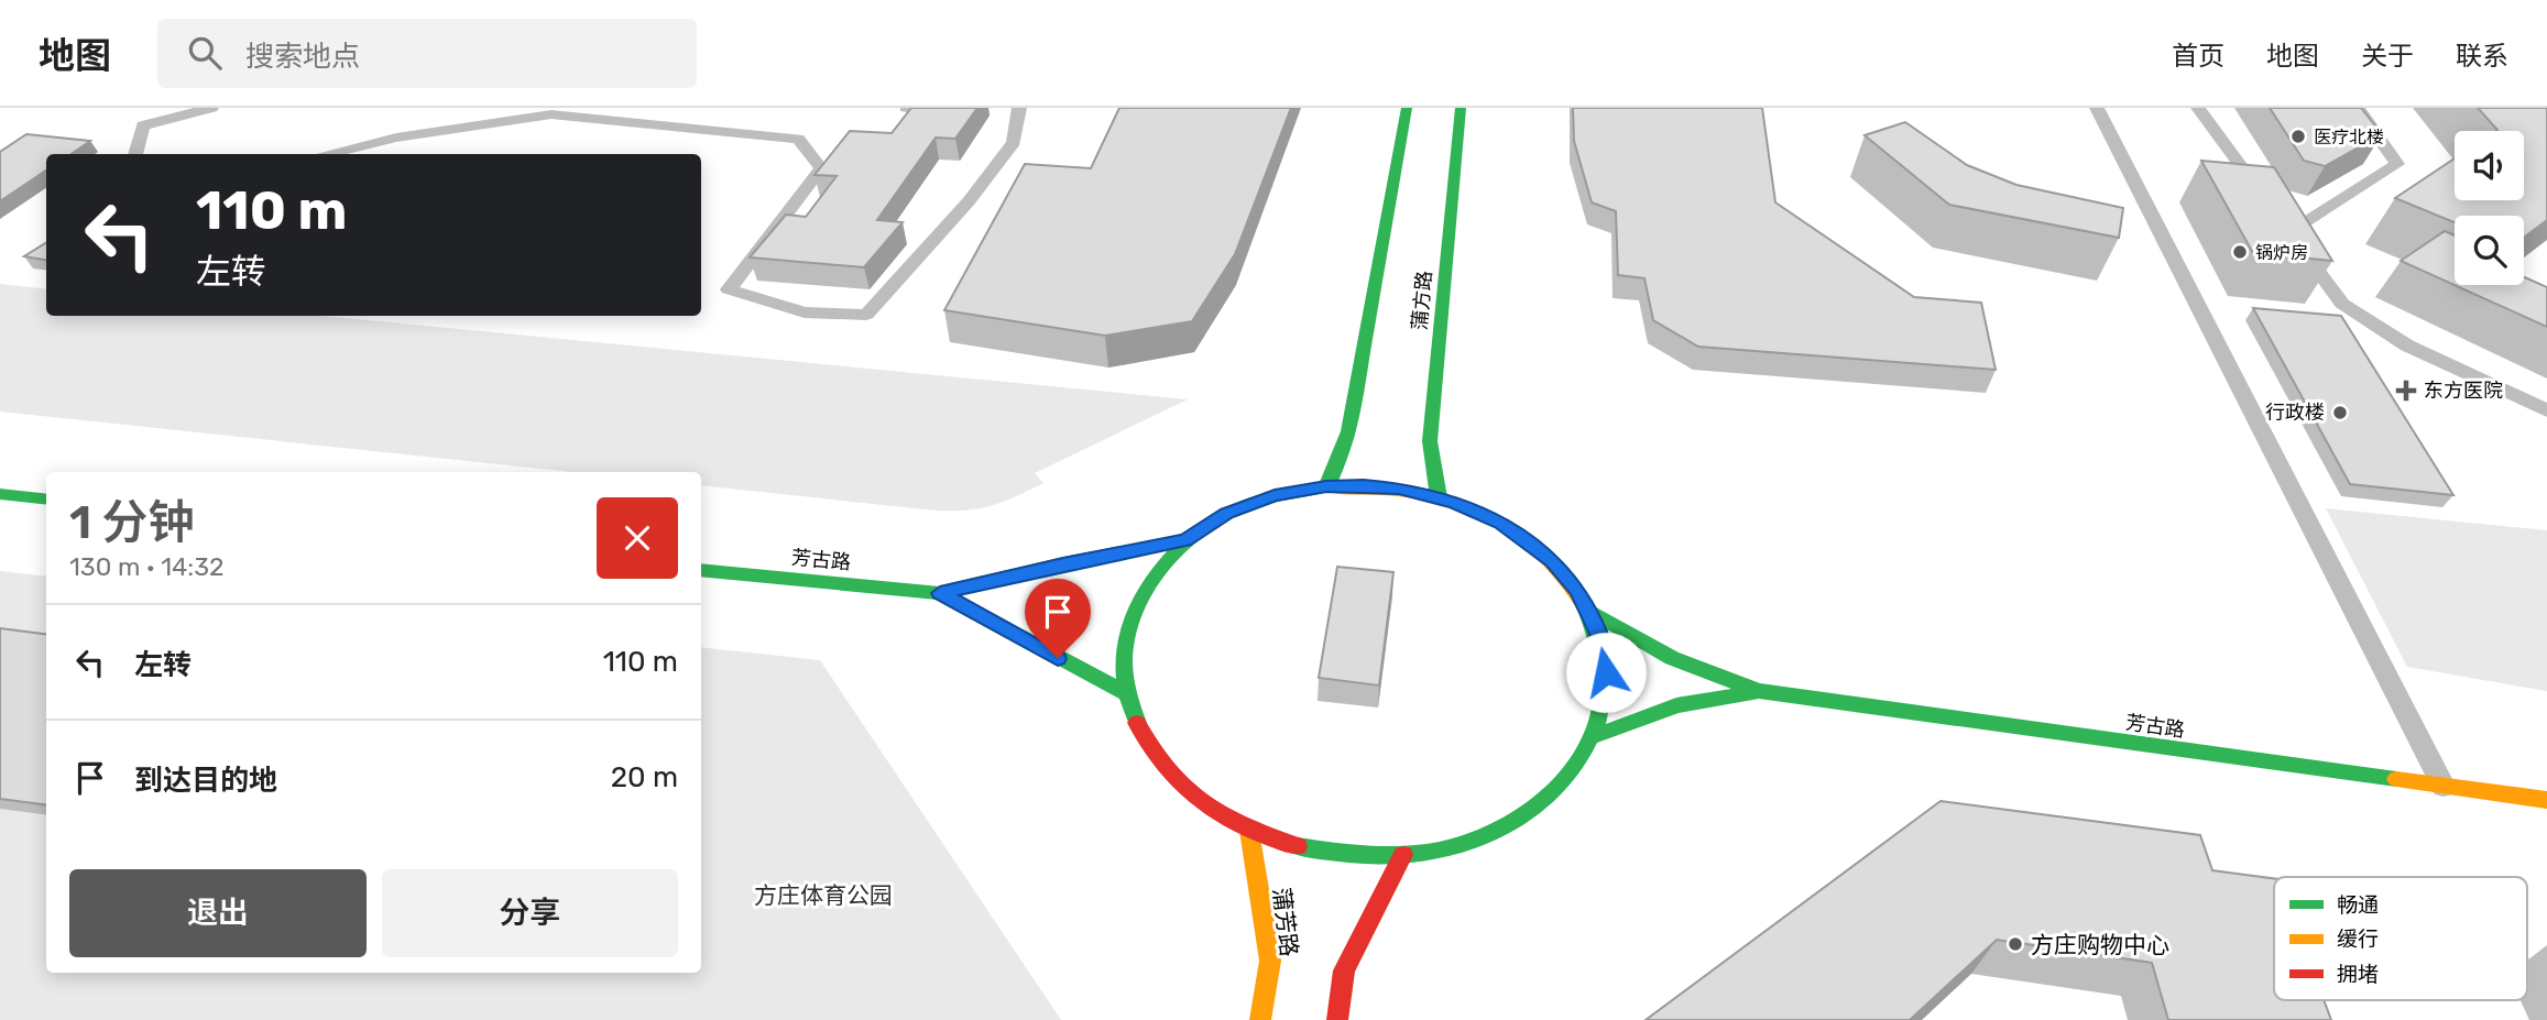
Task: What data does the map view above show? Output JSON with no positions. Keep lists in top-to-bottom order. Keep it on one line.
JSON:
{"streets":{"street":["蒲方路","芳古路","蒲芳路"]},"parks":["方庄体育公园"],"places":{"other":["医疗北楼","锅炉房","行政楼","方庄购物中心"],"health":["东方医院"]},"legend":["畅通","缓行","拥堵"],"page":{"header":"地图","search":"搜索地点","nav":["首页","地图","关于","联系"],"turn":["110 m","左转"],"heading":["1 分钟","130 m · 14:32"],"list":[{"name":"左转","value":"110 m"},{"name":"到达目的地","value":"20 m"}],"buttons":["退出","分享"]}}
